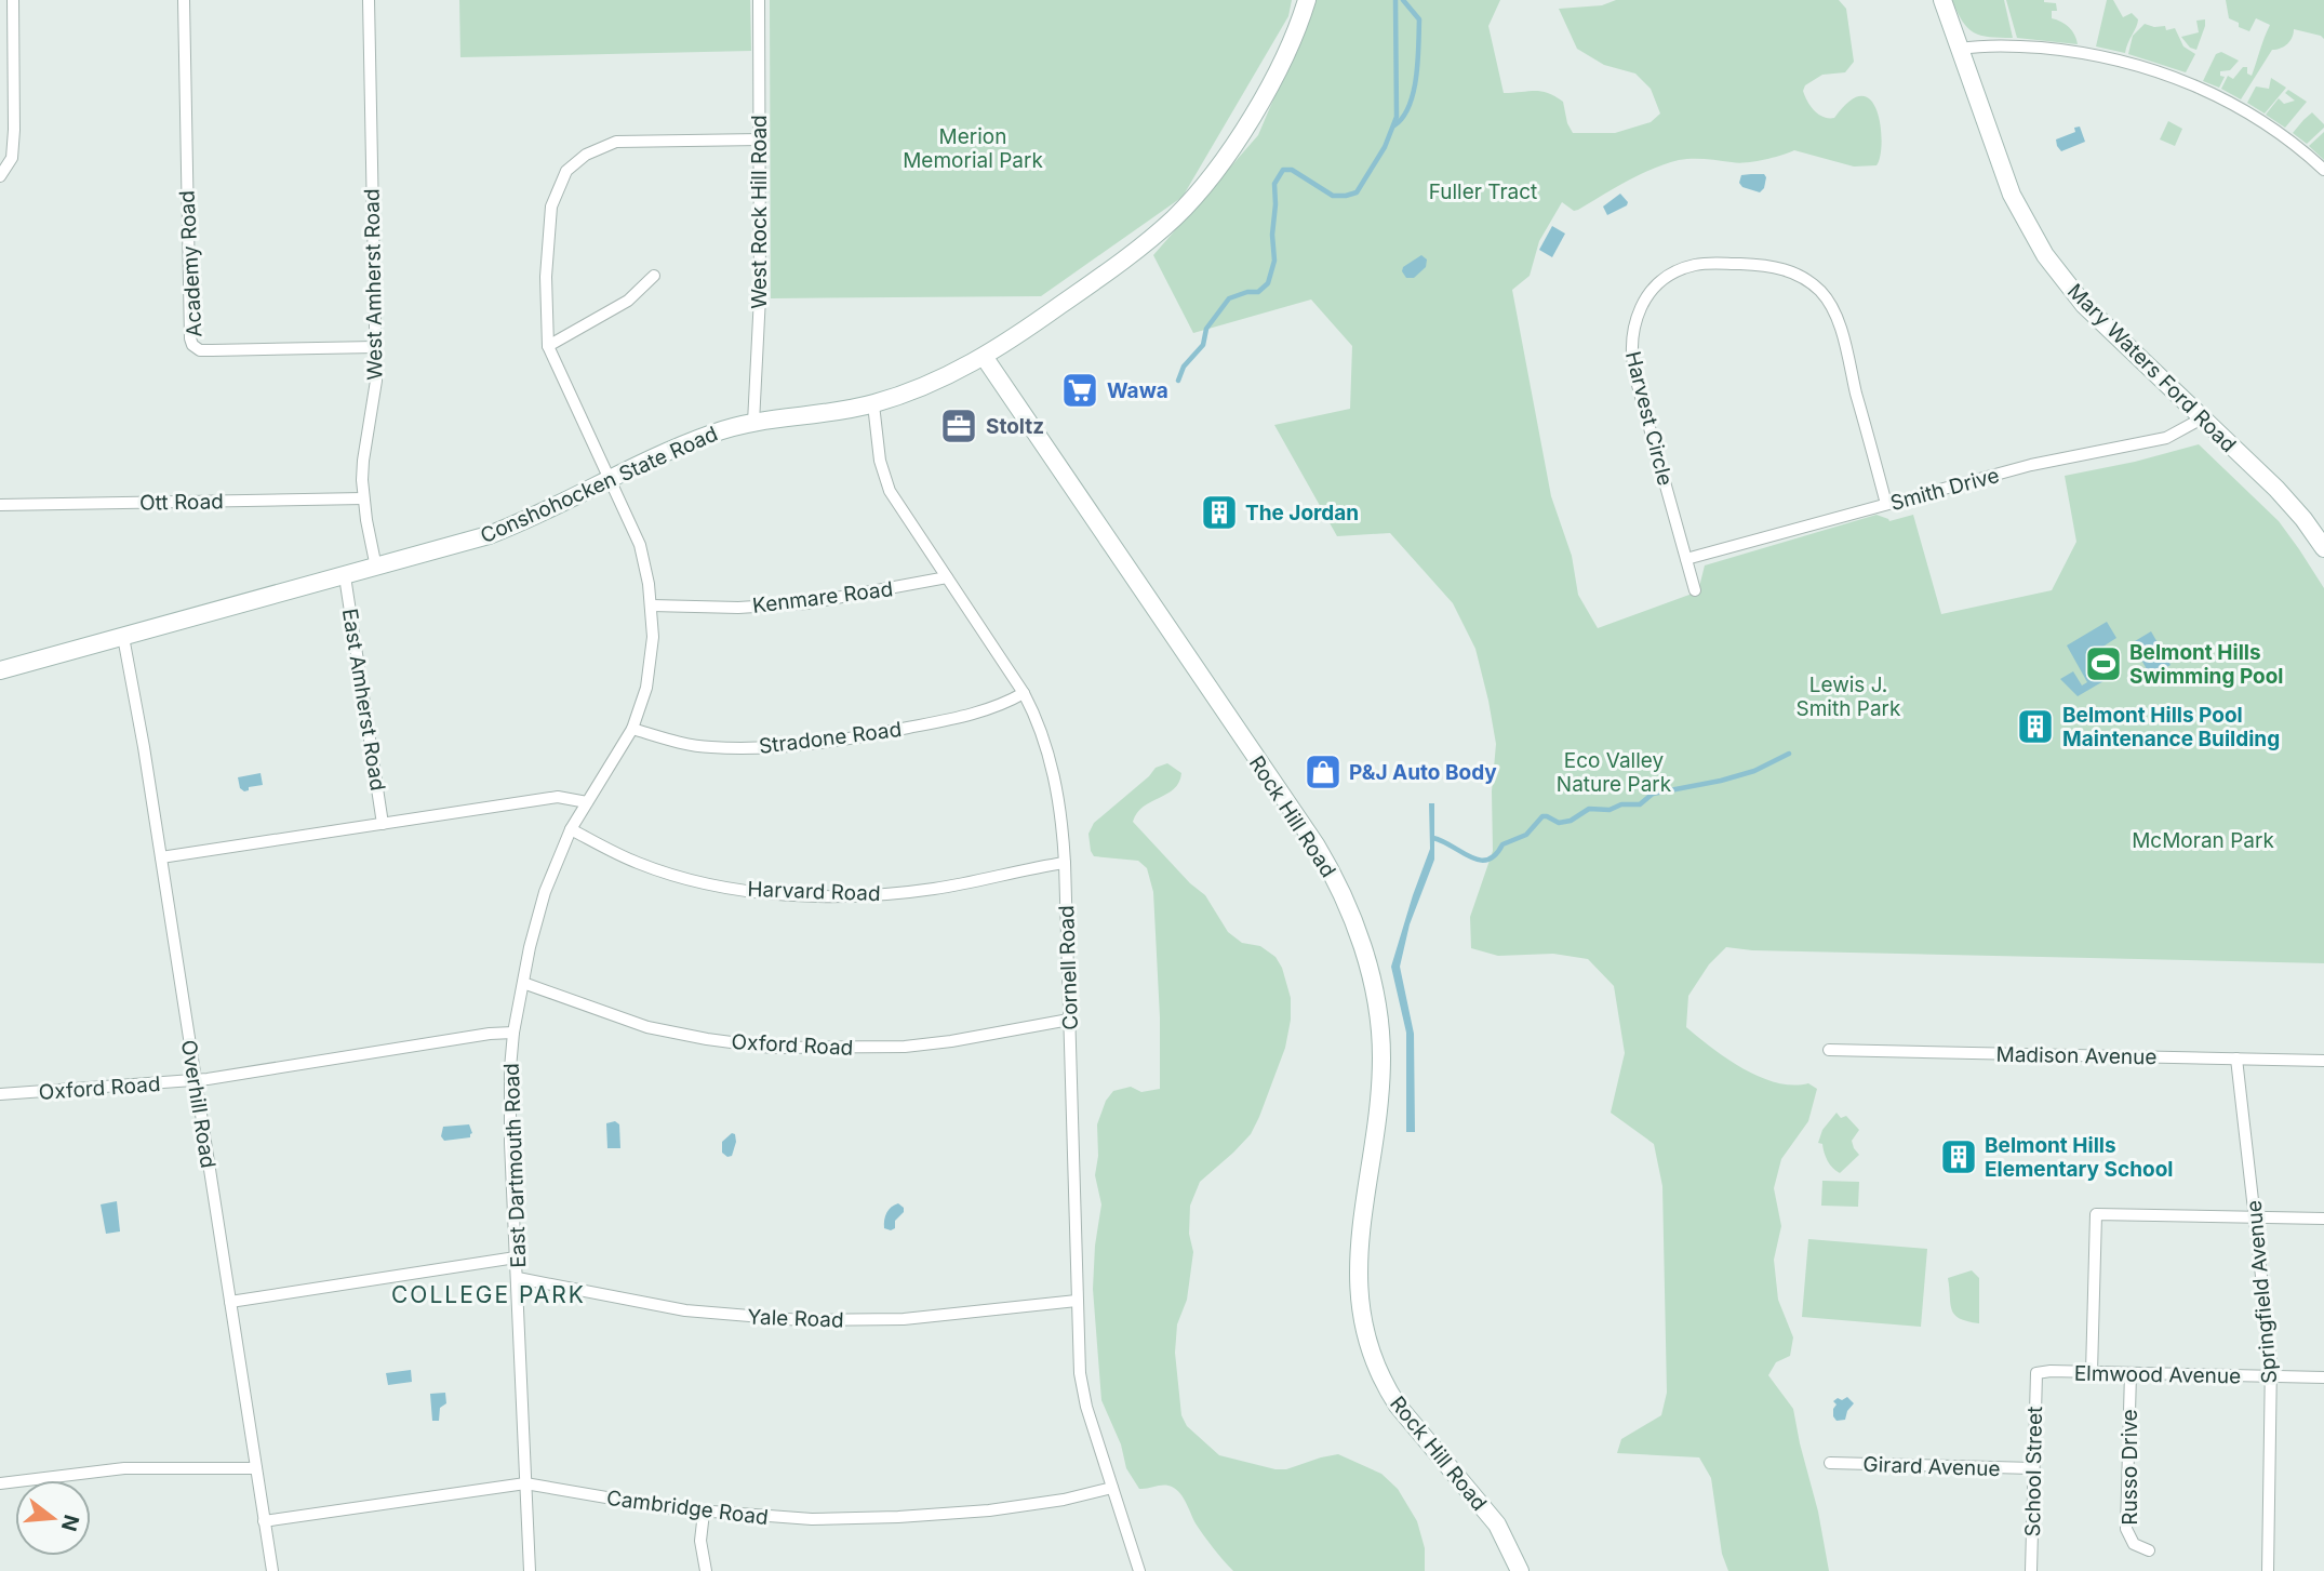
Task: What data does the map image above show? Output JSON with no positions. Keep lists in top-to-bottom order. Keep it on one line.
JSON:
{"streets":{"main road":["Mary Waters Ford Road","Conshohocken State Road","Rock Hill Road"],"street":["West Rock Hill Road","Academy Road","West Amherst Road","Harvest Circle","Smith Drive","Ott Road","Kenmare Road","East Amherst Road","Stradone Road","Harvard Road","Cornell Road","Oxford Road","Madison Avenue","Overhill Road","East Dartmouth Road","Springfield Avenue","Yale Road","Elmwood Avenue","Girard Avenue","Russo Drive","School Street","Cambridge Road"]},"crossings":[["West Rock Hill Road","Conshohocken State Road"],["Academy Road","West Amherst Road"],["West Amherst Road","Conshohocken State Road"],["West Amherst Road","Ott Road"],["Mary Waters Ford Road","Smith Drive"],["Harvest Circle","Smith Drive"],["Conshohocken State Road","East Amherst Road"],["Conshohocken State Road","Rock Hill Road"],["Conshohocken State Road","Cornell Road"],["Conshohocken State Road","Overhill Road"],["Conshohocken State Road","East Dartmouth Road"],["Kenmare Road","Cornell Road"],["Kenmare Road","East Dartmouth Road"],["Stradone Road","Cornell Road"],["Stradone Road","East Dartmouth Road"],["Harvard Road","Cornell Road"],["Harvard Road","East Dartmouth Road"],["Cornell Road","Oxford Road"],["Cornell Road","Yale Road"],["Cornell Road","Cambridge Road"],["Oxford Road","Overhill Road"],["Oxford Road","East Dartmouth Road"],["Madison Avenue","Springfield Avenue"],["Overhill Road","Cambridge Road"],["East Dartmouth Road","Yale Road"],["East Dartmouth Road","Cambridge Road"],["Springfield Avenue","Elmwood Avenue"],["Elmwood Avenue","Russo Drive"],["Elmwood Avenue","School Street"],["Girard Avenue","School Street"]],"districts":["COLLEGE PARK"],"parks":["Merion Memorial Park","Fuller Tract","Lewis J. Smith Park","Eco Valley Nature Park","McMoran Park"],"places":{"supermarket":["Wawa"],"office":["Stoltz"],"building":["The Jordan","Belmont Hills Pool Maintenance Building","Belmont Hills Elementary School"],"sports":["Belmont Hills Swimming Pool"],"shop":["P&J Auto Body"]},"north":"right"}
